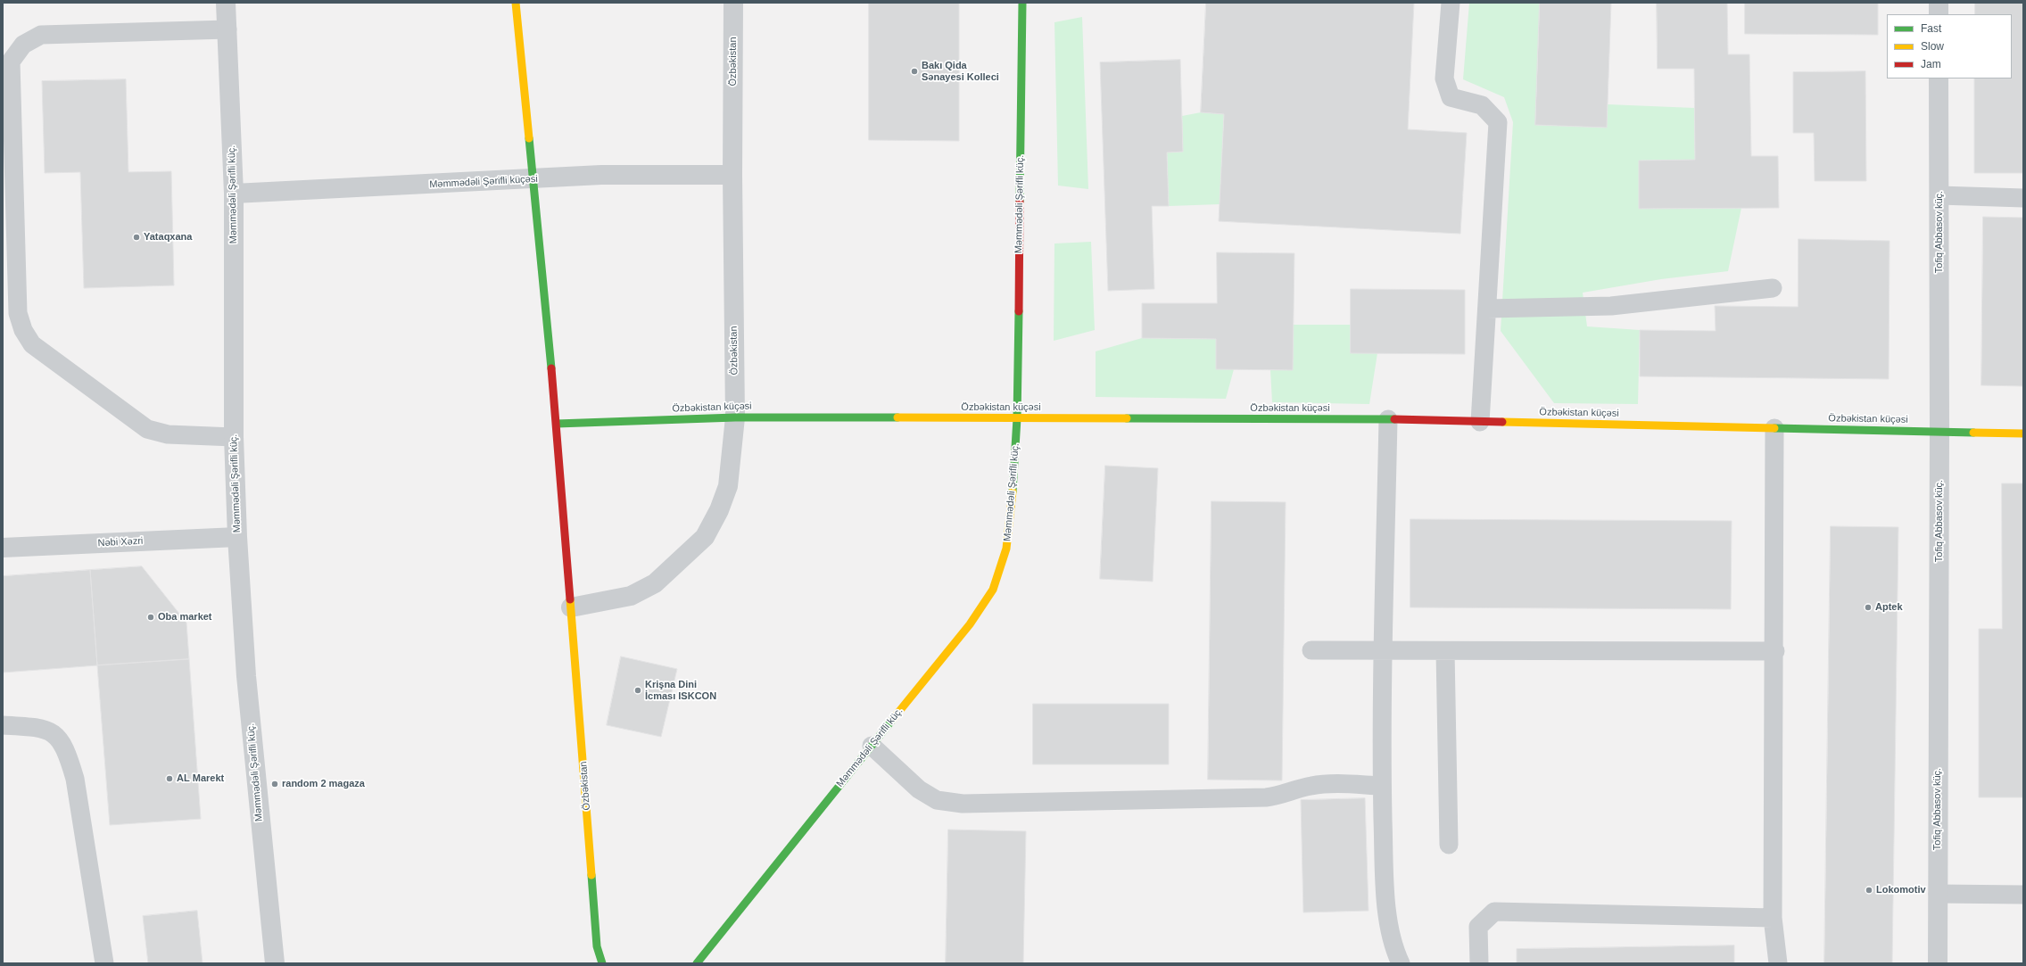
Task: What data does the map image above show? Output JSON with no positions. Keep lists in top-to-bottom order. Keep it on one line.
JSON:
{"streets":{"street":["Özbəkistan","Məmmədəli Şərifli küçəsi","Məmmədəli Şərifli küç.","Tofiq Abbasov küç.","Özbəkistan küçəsi","Nəbi Xəzri"]},"crossings":[["Özbəkistan","Məmmədəli Şərifli küçəsi"],["Özbəkistan","Özbəkistan küçəsi"],["Məmmədəli Şərifli küçəsi","Məmmədəli Şərifli küç."],["Məmmədəli Şərifli küç.","Özbəkistan küçəsi"],["Məmmədəli Şərifli küç.","Nəbi Xəzri"],["Tofiq Abbasov küç.","Özbəkistan küçəsi"]],"places":["Bakı Qida Sənayesi Kolleci","Yataqxana","Aptek","Oba market","Krişna Dini İcması ISKCON","AL Marekt","random 2 magaza","Lokomotiv"],"legend":["Fast","Slow","Jam"]}
